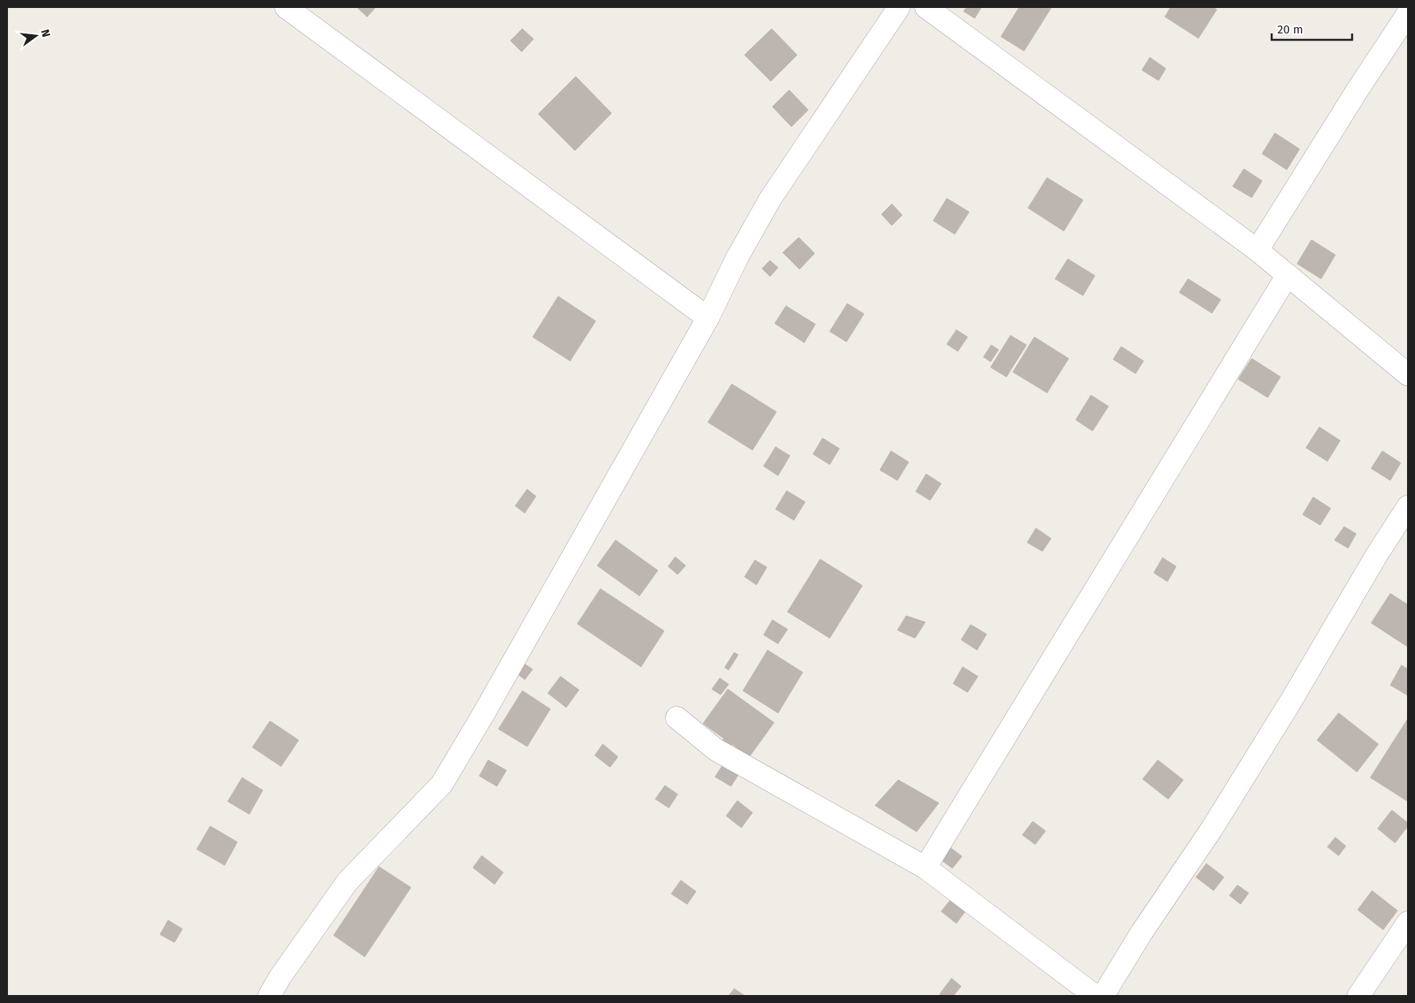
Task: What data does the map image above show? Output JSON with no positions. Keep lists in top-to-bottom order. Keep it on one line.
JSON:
{"scale_bar":"20 m","north":"right"}
